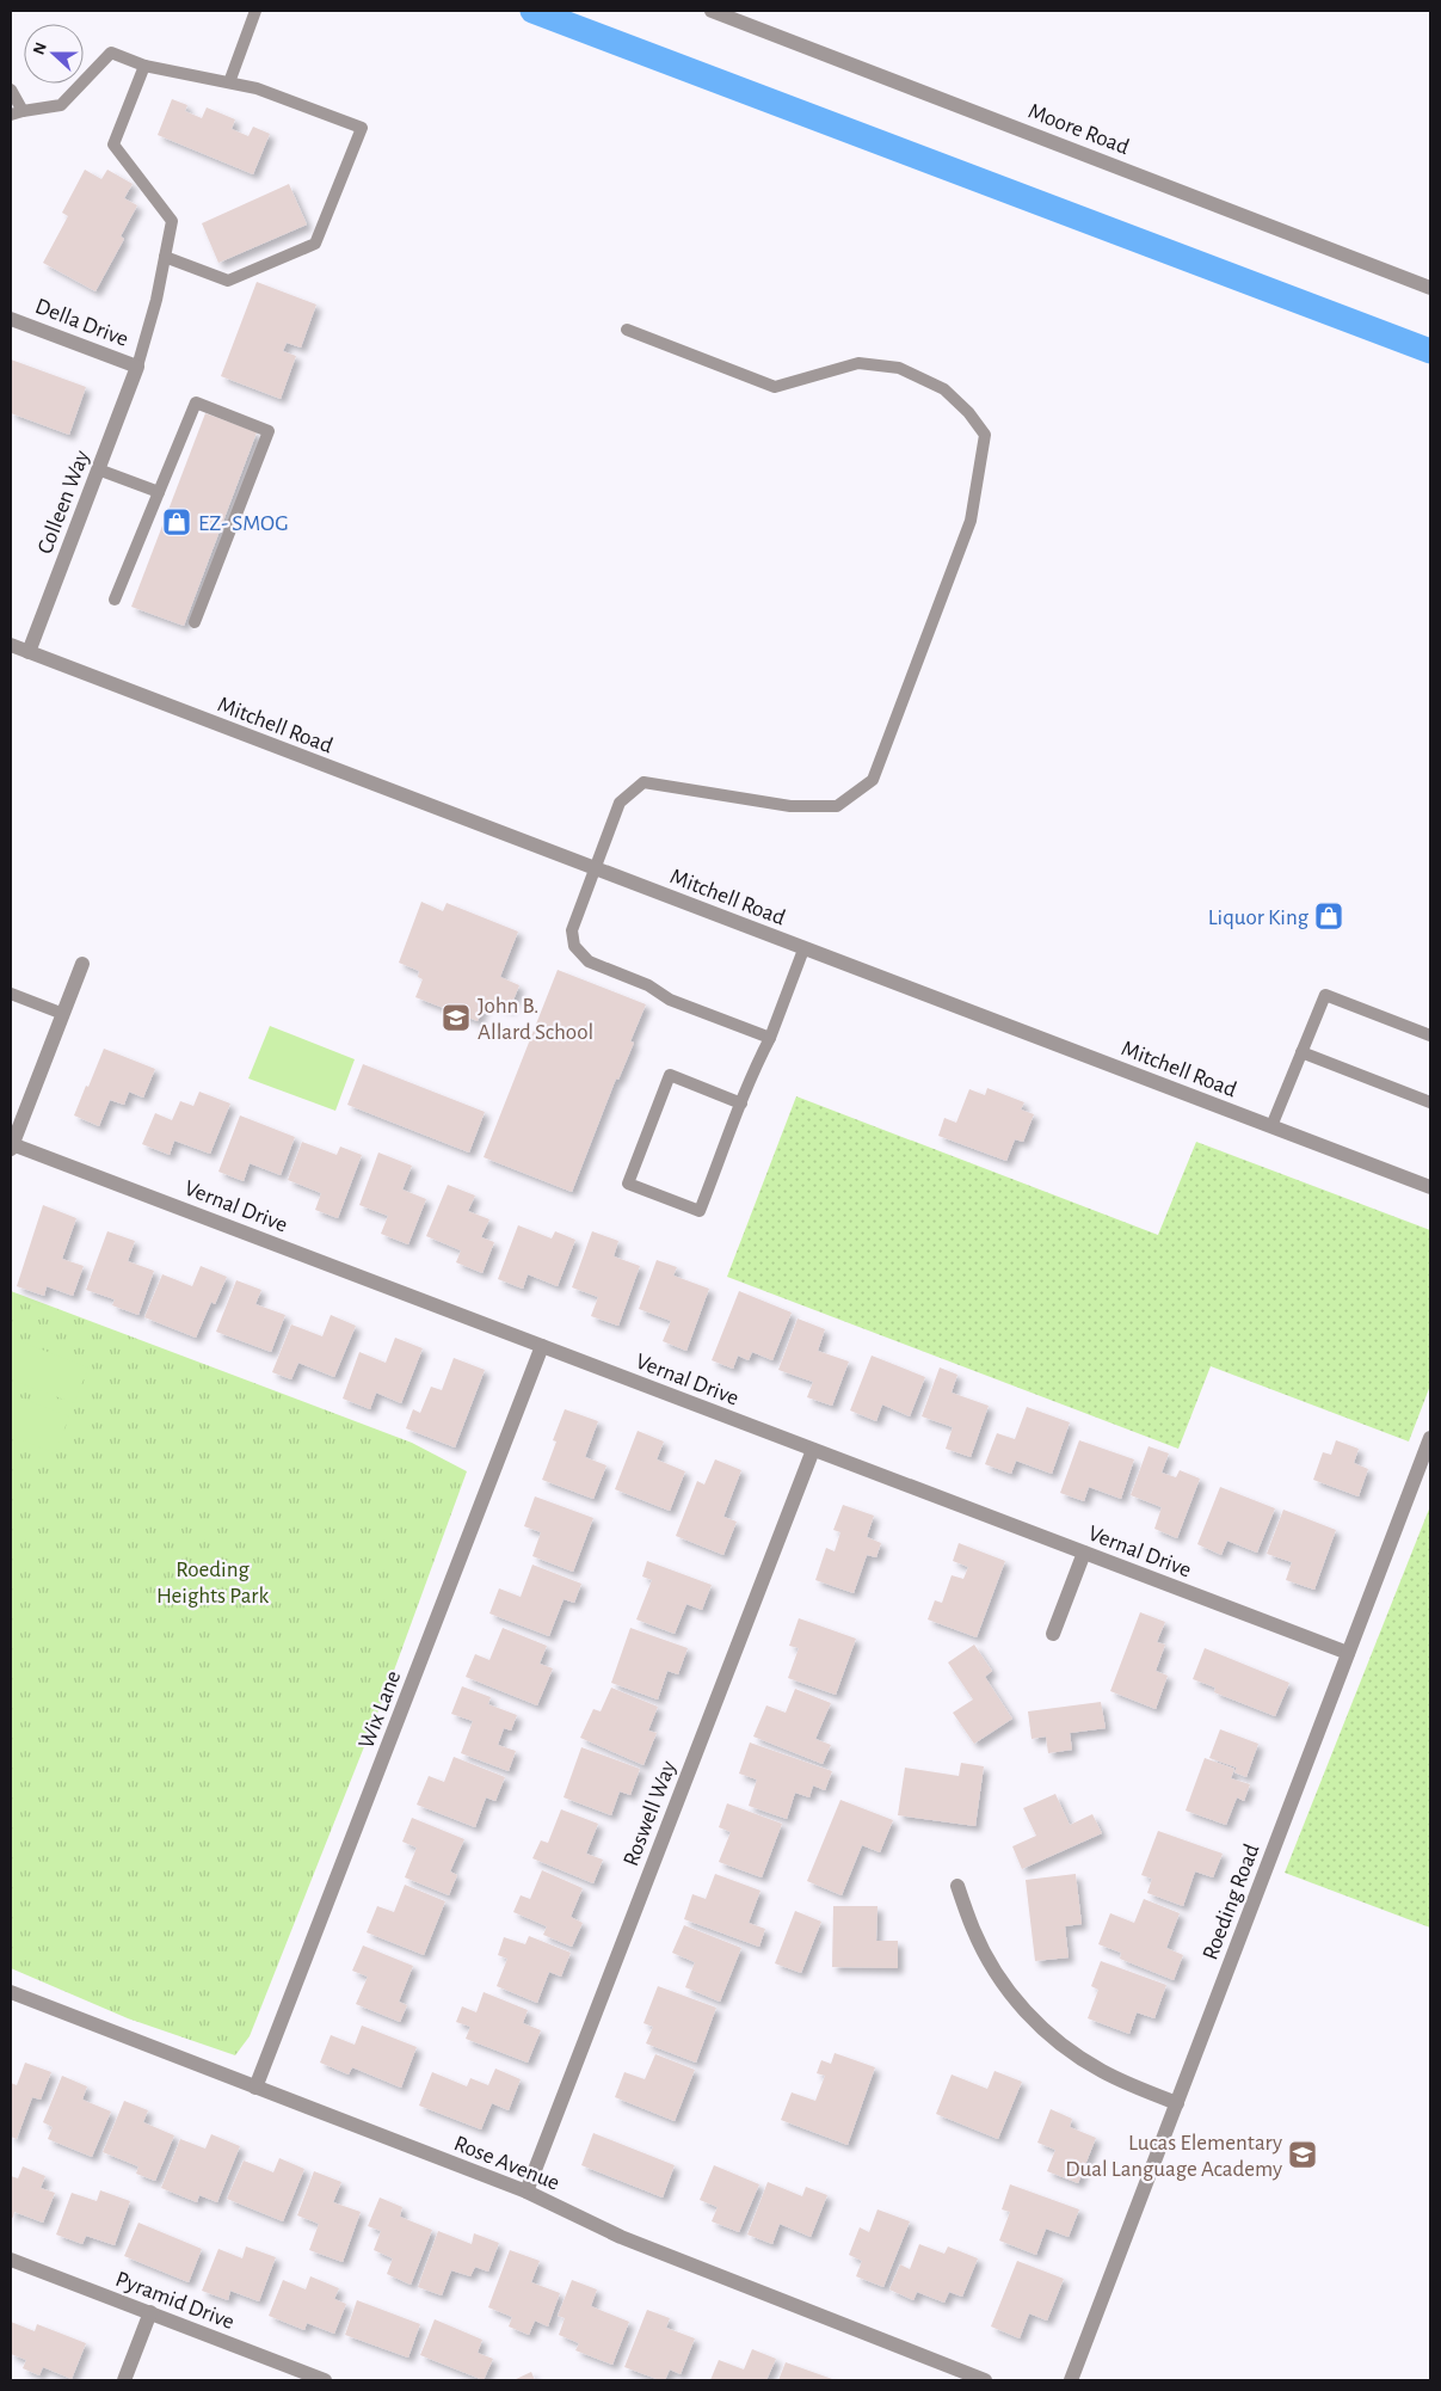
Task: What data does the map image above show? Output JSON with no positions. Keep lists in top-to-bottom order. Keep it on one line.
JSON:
{"streets":{"street":["Moore Road","Della Drive","Colleen Way","Mitchell Road","Vernal Drive","Wix Lane","Roswell Way","Roeding Road","Rose Avenue","Pyramid Drive"]},"crossings":[["Della Drive","Colleen Way"],["Colleen Way","Mitchell Road"],["Vernal Drive","Wix Lane"],["Vernal Drive","Roswell Way"],["Vernal Drive","Roeding Road"],["Wix Lane","Rose Avenue"],["Roswell Way","Rose Avenue"]],"parks":["Roeding Heights Park"],"places":{"shop":["EZ- SMOG","Liquor King"],"school or university":["John B. Allard School","Lucas Elementary Dual Language Academy"]},"north":"left"}
